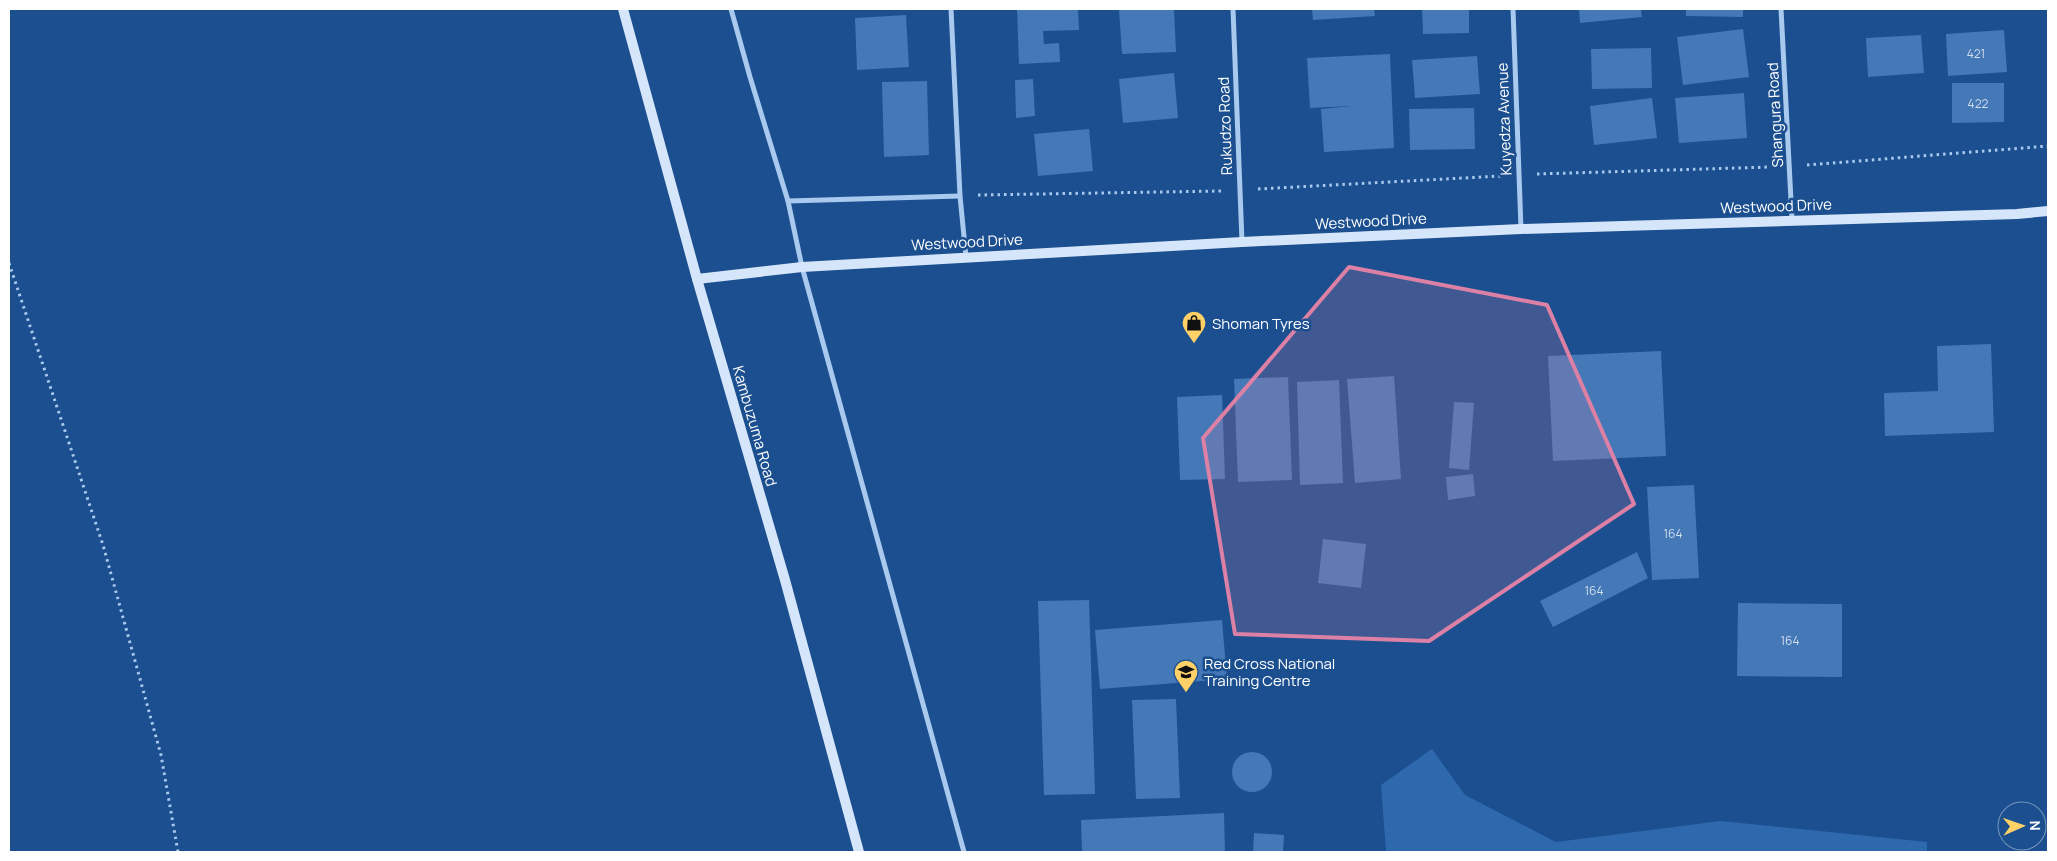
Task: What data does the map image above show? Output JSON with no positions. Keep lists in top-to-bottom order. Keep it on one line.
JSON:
{"streets":{"street":["Shangura Road","Kuyedza Avenue","Rukudzo Road","Westwood Drive","Kambuzuma Road"]},"crossings":[["Shangura Road","Westwood Drive"],["Kuyedza Avenue","Westwood Drive"],["Rukudzo Road","Westwood Drive"],["Westwood Drive","Kambuzuma Road"]],"places":{"shop":["Shoman Tyres"],"school or university":["Red Cross National Training Centre"]},"house_numbers":["421","422","164","164","164"],"north":"right"}
